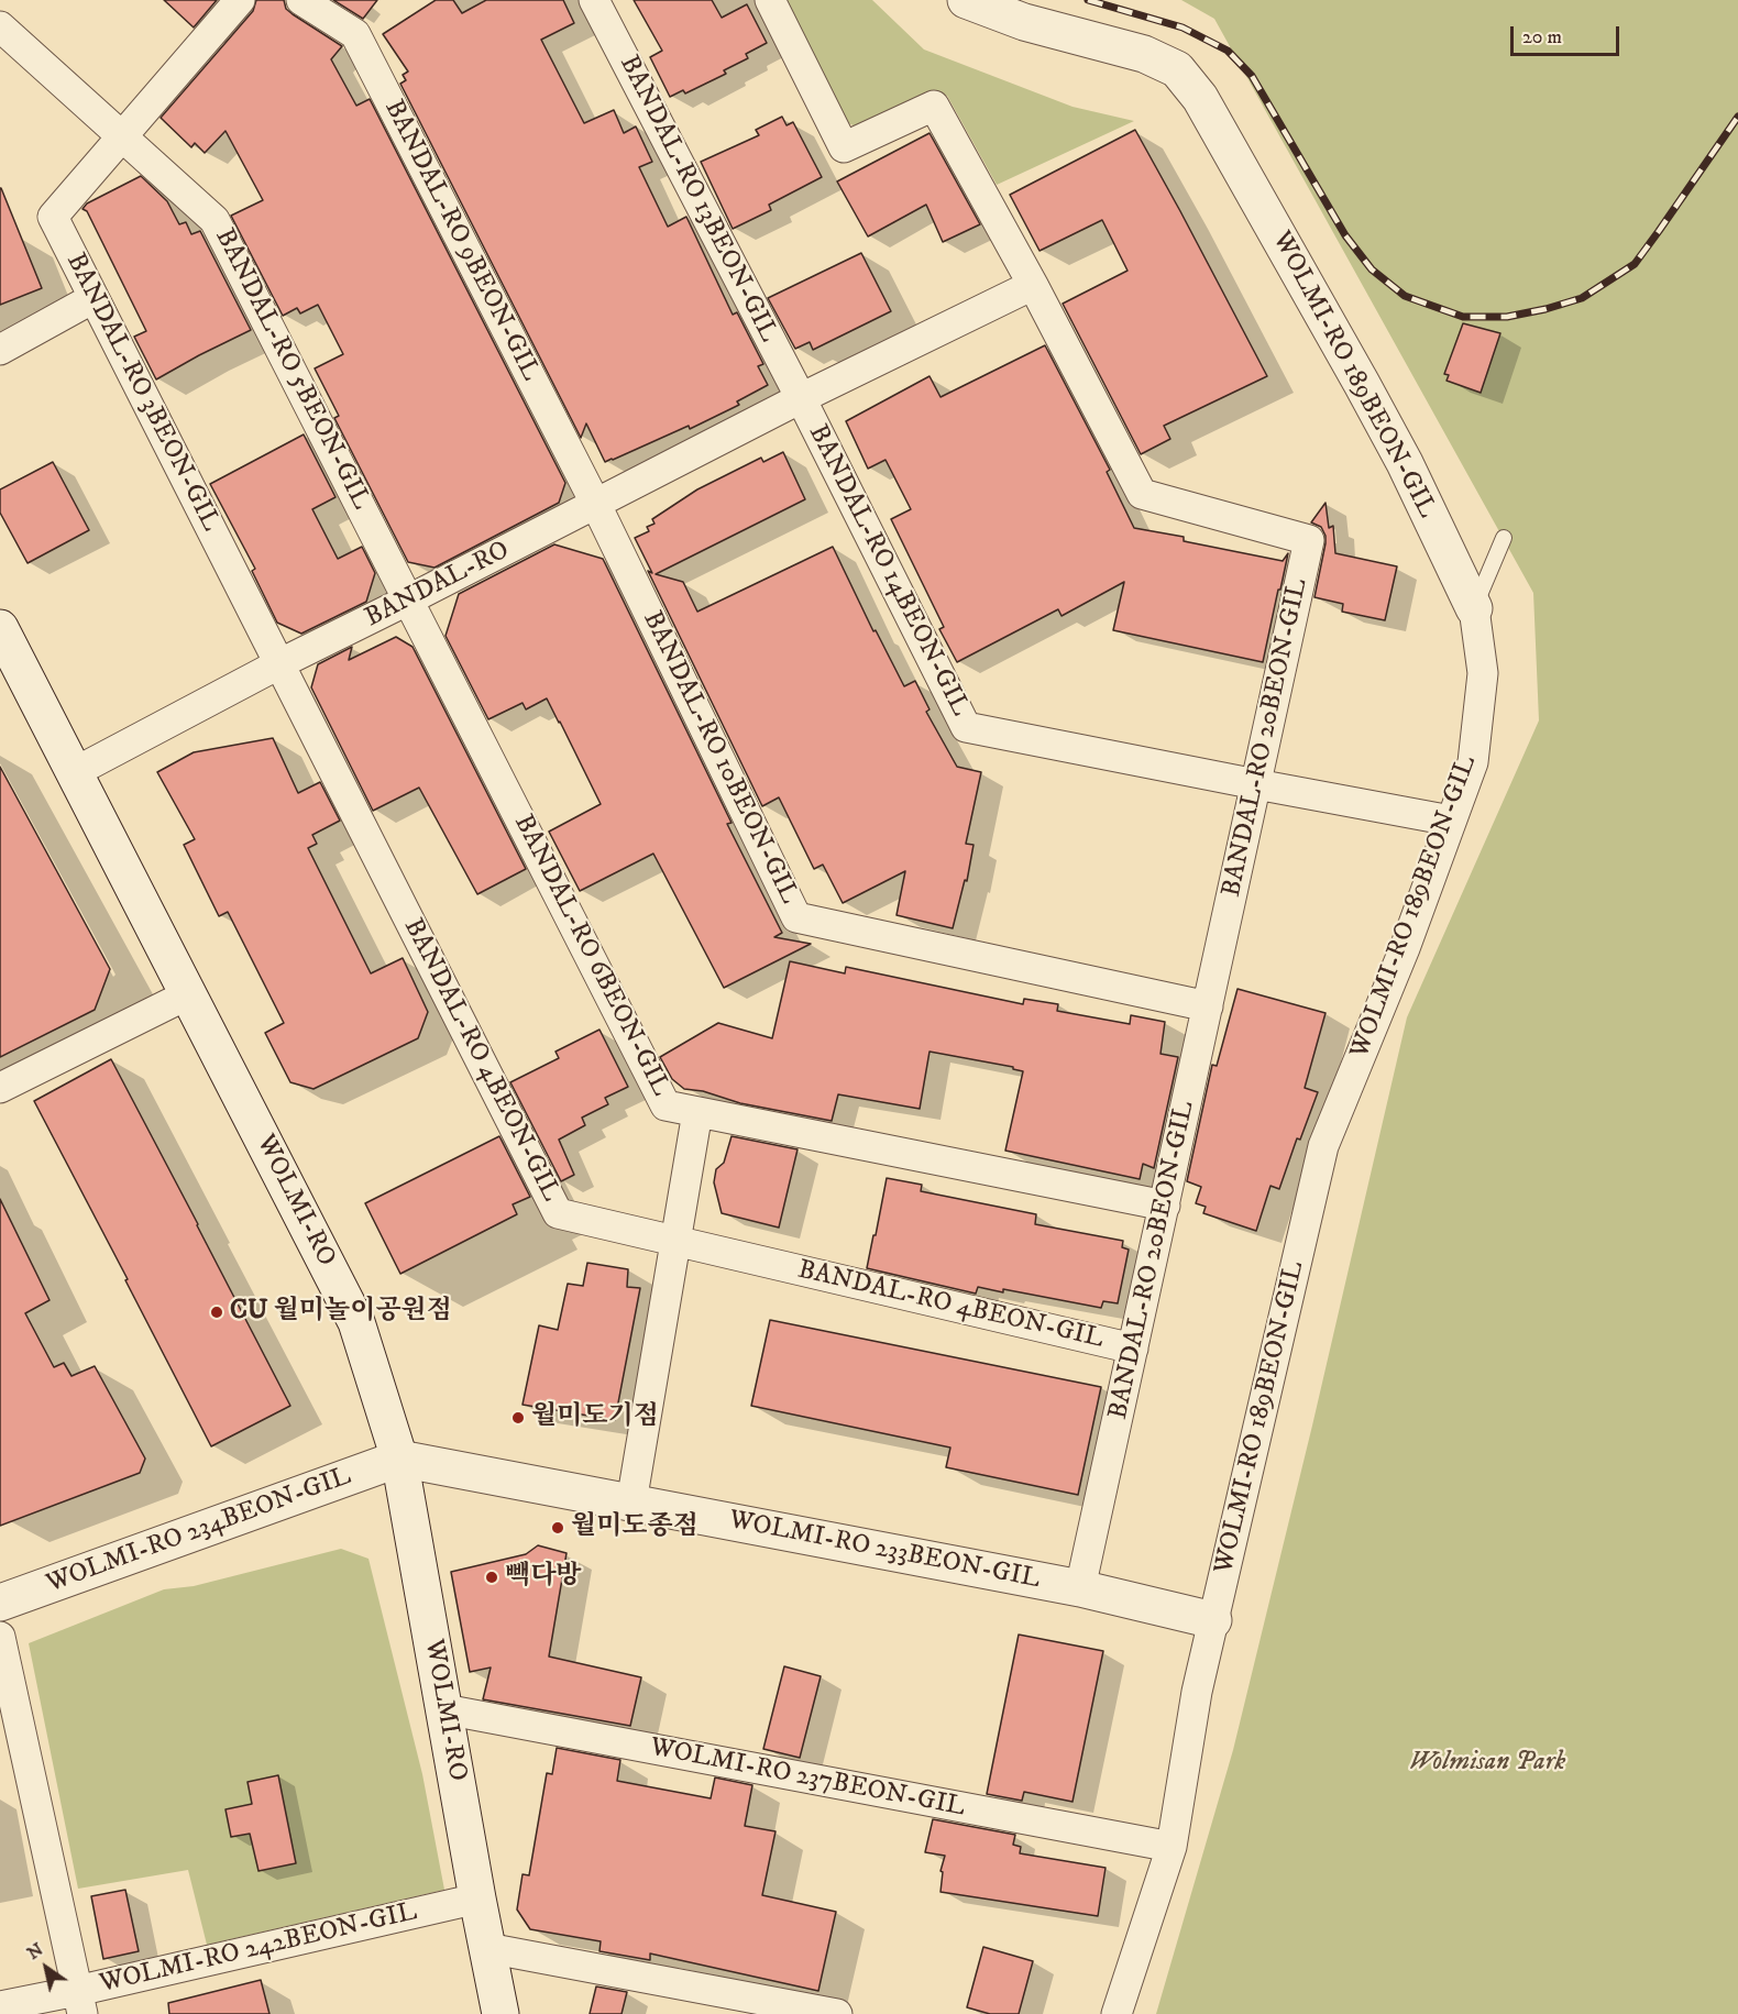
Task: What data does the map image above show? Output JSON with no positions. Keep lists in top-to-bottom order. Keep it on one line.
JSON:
{"streets":{"street":["BANDAL-RO 13BEON-GIL","BANDAL-RO 9BEON-GIL","BANDAL-RO 5BEON-GIL","WOLMI-RO 189BEON-GIL","BANDAL-RO 3BEON-GIL","BANDAL-RO 14BEON-GIL","BANDAL-RO","BANDAL-RO 20BEON-GIL","BANDAL-RO 10BEON-GIL","BANDAL-RO 6BEON-GIL","BANDAL-RO 4BEON-GIL","WOLMI-RO","WOLMI-RO 234BEON-GIL","WOLMI-RO 233BEON-GIL","WOLMI-RO 237BEON-GIL","WOLMI-RO 242BEON-GIL"]},"crossings":[["BANDAL-RO 13BEON-GIL","BANDAL-RO 14BEON-GIL"],["BANDAL-RO 13BEON-GIL","BANDAL-RO"],["BANDAL-RO 9BEON-GIL","BANDAL-RO"],["BANDAL-RO 9BEON-GIL","BANDAL-RO 10BEON-GIL"],["BANDAL-RO 5BEON-GIL","BANDAL-RO 3BEON-GIL"],["BANDAL-RO 5BEON-GIL","BANDAL-RO"],["BANDAL-RO 5BEON-GIL","BANDAL-RO 6BEON-GIL"],["WOLMI-RO 189BEON-GIL","WOLMI-RO 233BEON-GIL"],["WOLMI-RO 189BEON-GIL","WOLMI-RO 237BEON-GIL"],["BANDAL-RO 3BEON-GIL","BANDAL-RO"],["BANDAL-RO 3BEON-GIL","BANDAL-RO 4BEON-GIL"],["BANDAL-RO 14BEON-GIL","BANDAL-RO"],["BANDAL-RO 14BEON-GIL","BANDAL-RO 20BEON-GIL"],["BANDAL-RO","BANDAL-RO 10BEON-GIL"],["BANDAL-RO","BANDAL-RO 6BEON-GIL"],["BANDAL-RO","BANDAL-RO 4BEON-GIL"],["BANDAL-RO","WOLMI-RO"],["BANDAL-RO 20BEON-GIL","BANDAL-RO 10BEON-GIL"],["BANDAL-RO 20BEON-GIL","BANDAL-RO 6BEON-GIL"],["BANDAL-RO 20BEON-GIL","BANDAL-RO 4BEON-GIL"],["BANDAL-RO 20BEON-GIL","WOLMI-RO 233BEON-GIL"],["WOLMI-RO","WOLMI-RO 234BEON-GIL"],["WOLMI-RO","WOLMI-RO 233BEON-GIL"],["WOLMI-RO","WOLMI-RO 237BEON-GIL"],["WOLMI-RO","WOLMI-RO 242BEON-GIL"],["WOLMI-RO 234BEON-GIL","WOLMI-RO 233BEON-GIL"]],"parks":["Wolmisan Park"],"places":["CU 월미놀이공원점","월미도기점","월미도종점","빽다방"],"scale_bar":"20 m","north":"top left"}
